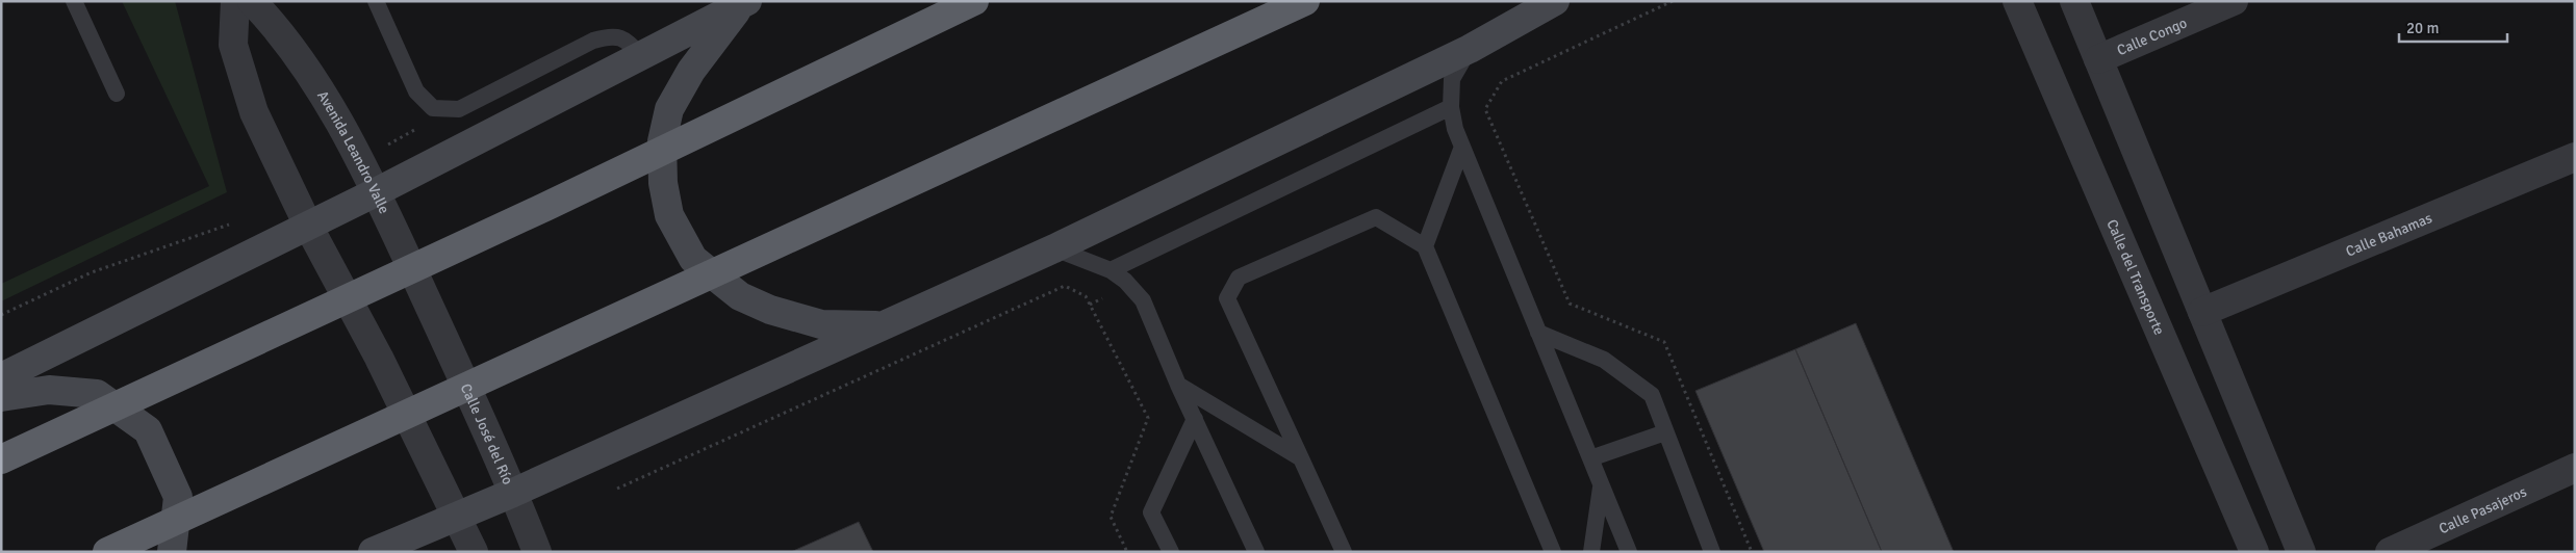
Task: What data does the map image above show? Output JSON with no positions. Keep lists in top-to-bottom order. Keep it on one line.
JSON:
{"streets":{"street":["Calle Congo","Avenida Leandro Valle","Calle Bahamas","Calle del Transporte","Calle José del Río","Calle Pasajeros"]},"crossings":[["Avenida Leandro Valle","Calle José del Río"]],"scale_bar":"20 m"}
